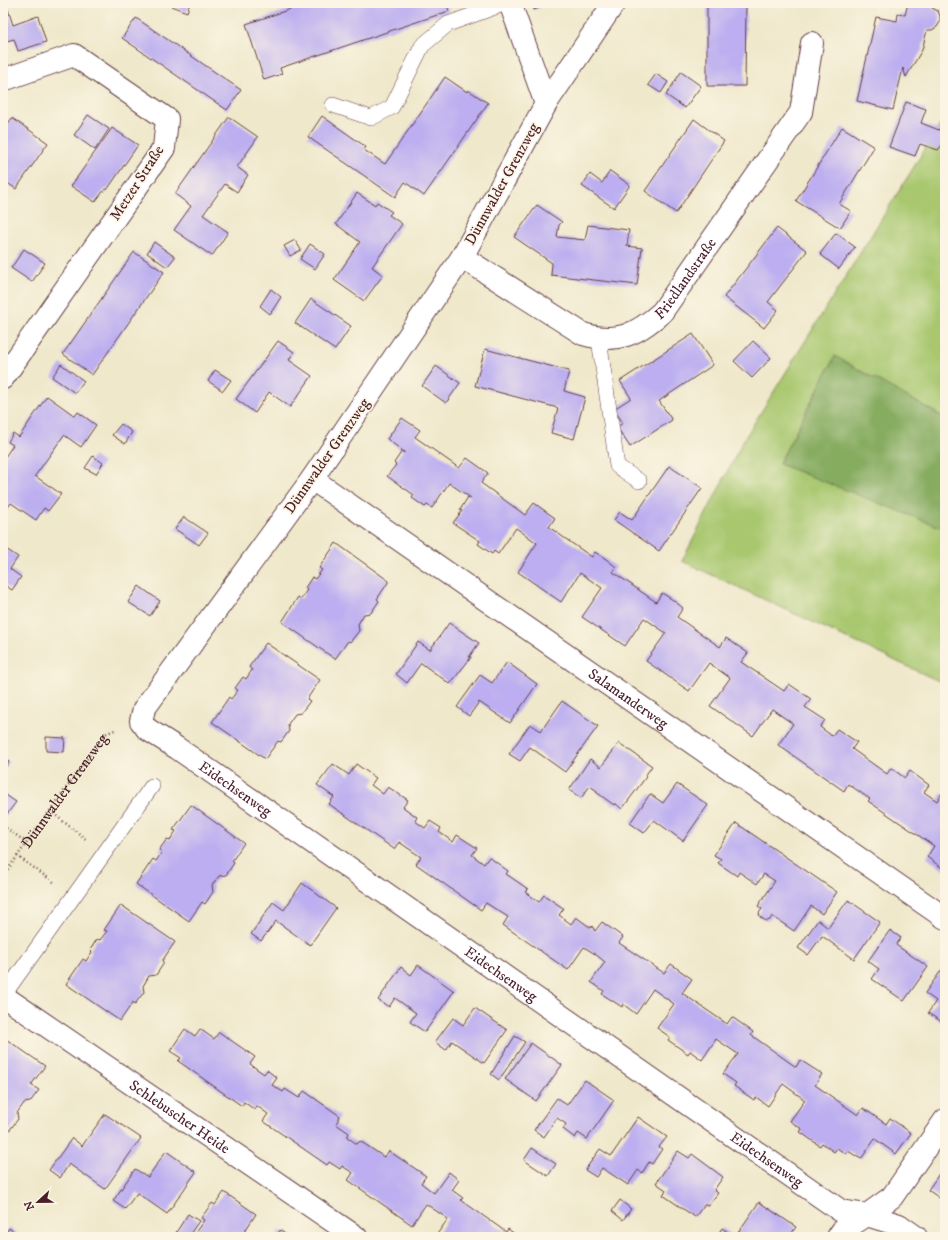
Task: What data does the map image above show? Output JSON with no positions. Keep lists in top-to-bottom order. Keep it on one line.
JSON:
{"streets":{"street":["Metzer Straße","Dünnwalder Grenzweg","Friedlandstraße","Salamanderweg","Eidechsenweg","Schlebuscher Heide"]},"crossings":[["Dünnwalder Grenzweg","Friedlandstraße"],["Dünnwalder Grenzweg","Salamanderweg"],["Dünnwalder Grenzweg","Eidechsenweg"]],"north":"left"}
